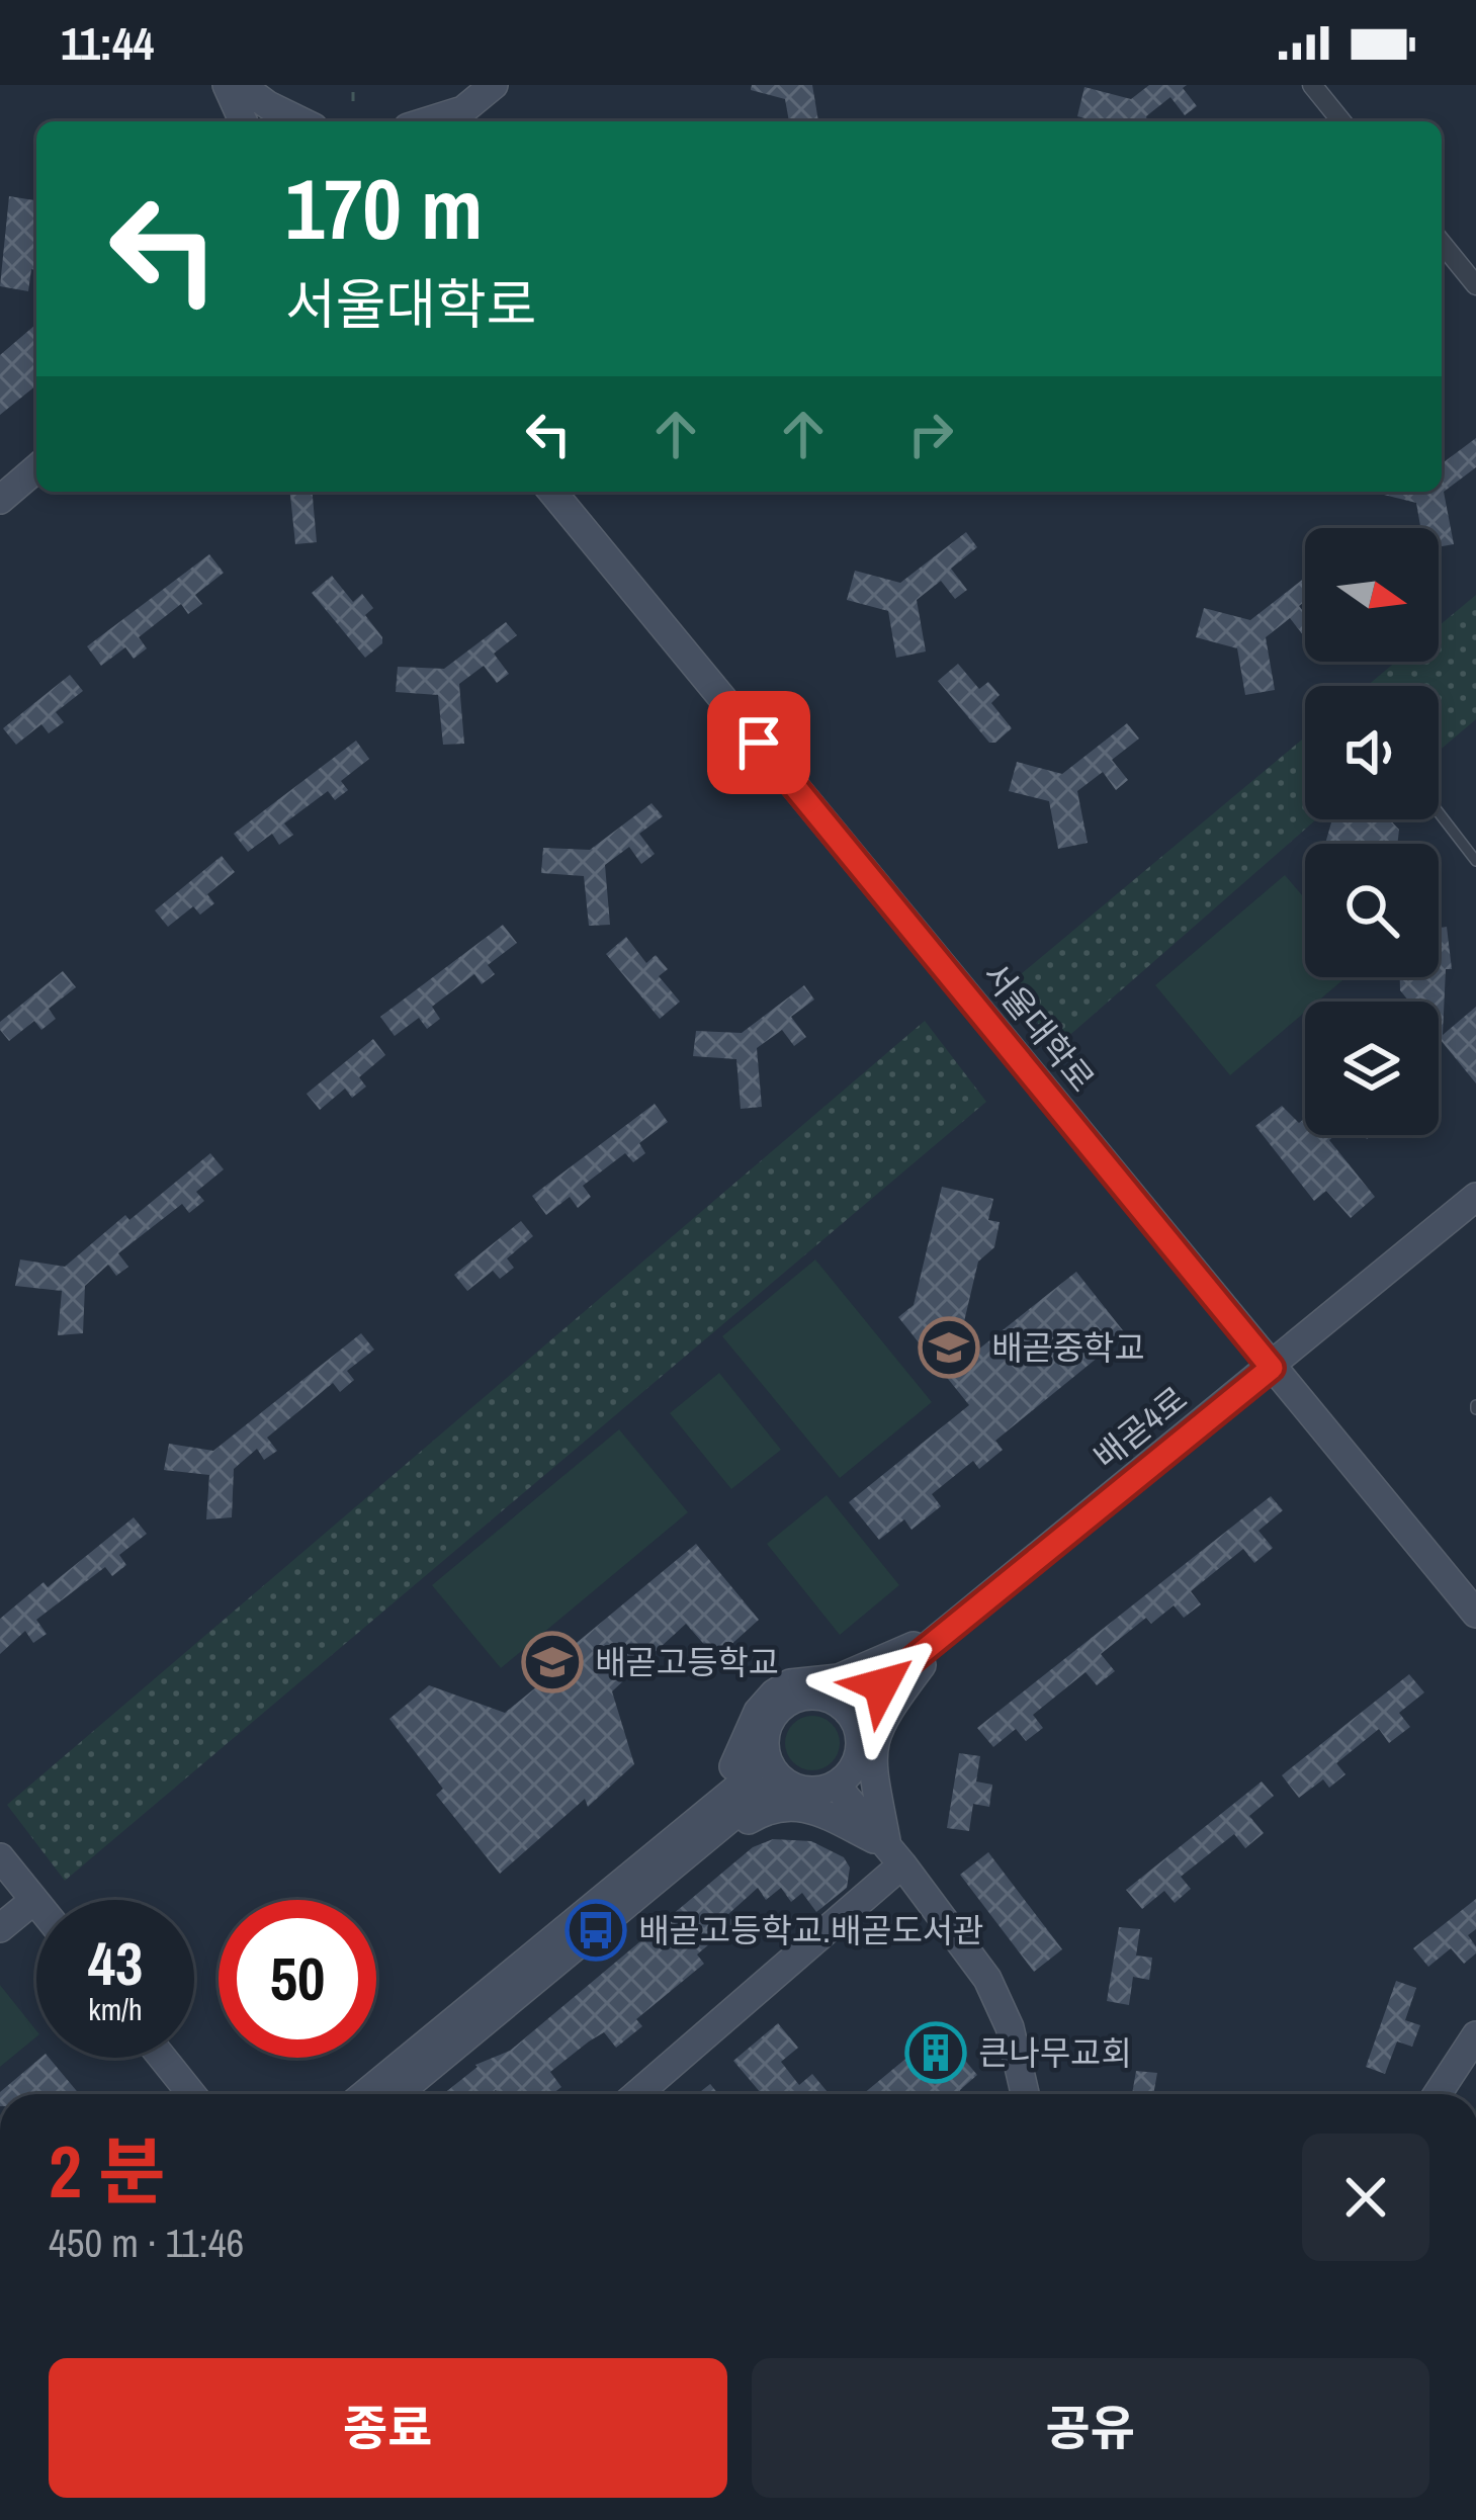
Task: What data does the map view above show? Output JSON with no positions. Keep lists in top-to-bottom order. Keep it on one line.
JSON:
{"streets":{"main road":["서울대학로","배곧4로"]},"crossings":[["서울대학로","배곧4로"]],"places":{"school or university":["배곧중학교","배곧고등학교"],"bus stop":["배곧고등학교.배곧도서관"],"building":["큰나무교회"]},"north":"right","page":{"status":"11:44","turn":["170 m","서울대학로"],"speed":"43 km/h","limit":"50","heading":["2 분","450 m · 11:46"],"buttons":["종료","공유"]}}
